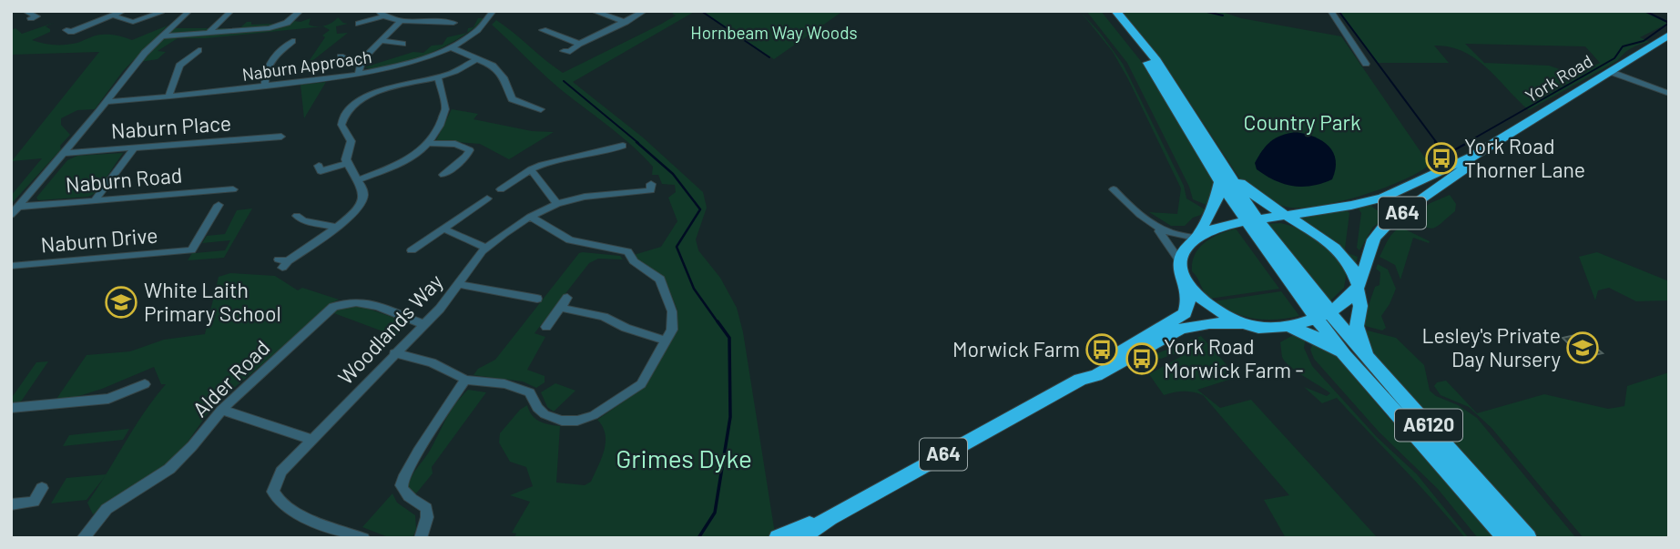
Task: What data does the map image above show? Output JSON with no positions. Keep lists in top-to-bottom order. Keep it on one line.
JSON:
{"streets":{"highway":["York Road","A64","A6120"],"street":["Naburn Approach","Naburn Place","Naburn Road","Naburn Drive","Woodlands Way","Alder Road"]},"crossings":[["York Road","A6120"],["Naburn Road","Naburn Drive"],["Woodlands Way","Alder Road"]],"parks":["Hornbeam Way Woods","Country Park","Grimes Dyke"],"places":{"bus stop":["York Road Thorner Lane","Morwick Farm","York Road Morwick Farm -"],"school or university":["White Laith Primary School","Lesley's Private Day Nursery"]}}
